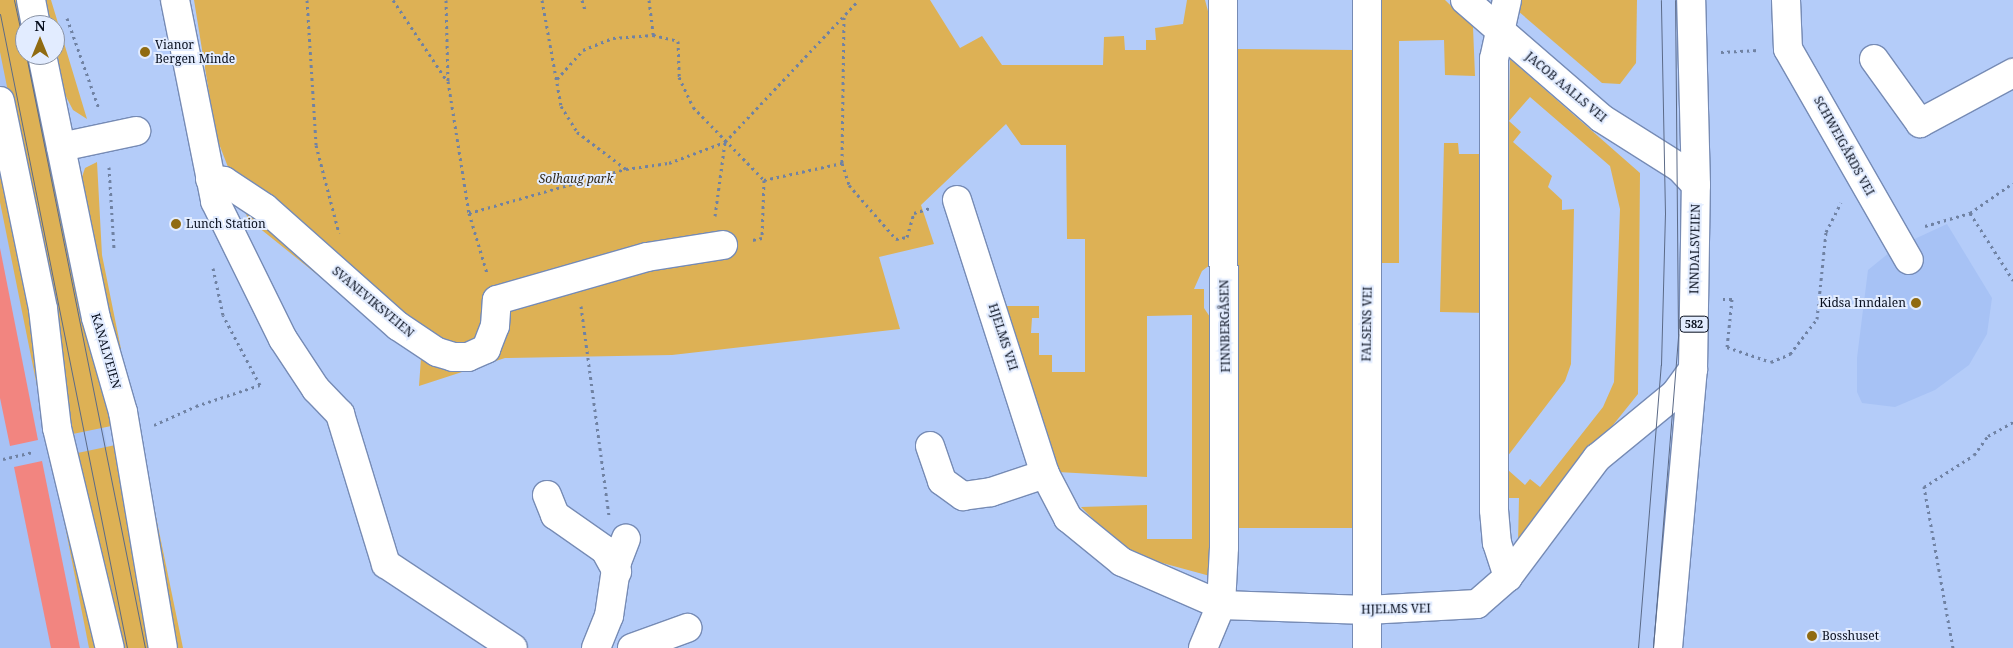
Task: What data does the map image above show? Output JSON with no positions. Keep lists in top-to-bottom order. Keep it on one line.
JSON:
{"streets":{"street":["JACOB AALLS VEI","SCHWEIGÅRDS VEI","INNDALSVEIEN","SVANEVIKSVEIEN","FALSENS VEI","582","FINNBERGÅSEN","HJELMS VEI","KANALVEIEN"]},"crossings":[["JACOB AALLS VEI","INNDALSVEIEN"],["INNDALSVEIEN","HJELMS VEI"],["FALSENS VEI","HJELMS VEI"],["FINNBERGÅSEN","HJELMS VEI"]],"parks":["Solhaug park"],"places":["Vianor Bergen Minde","Lunch Station","Kidsa Inndalen","Bosshuset"],"north":"top"}
